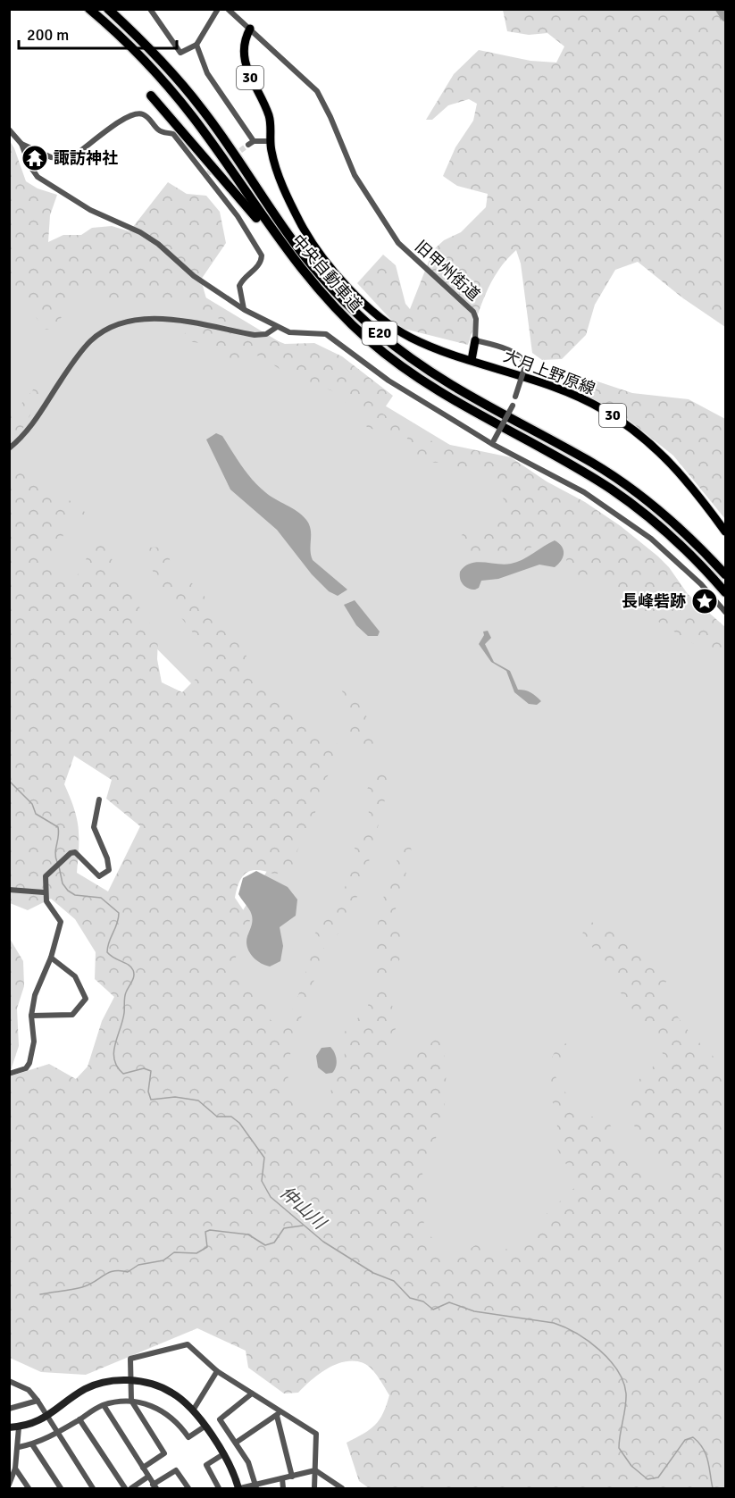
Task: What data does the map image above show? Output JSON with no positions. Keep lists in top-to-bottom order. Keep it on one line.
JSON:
{"streets":{"highway":["中央自動車道","E20"],"main road":["30","大月上野原線"],"street":["旧甲州街道"]},"crossings":[["旧甲州街道","大月上野原線"]],"water":["仲山川"],"places":{"temple":["諏訪神社"],"place":["長峰砦跡"]},"scale_bar":"200 m"}
